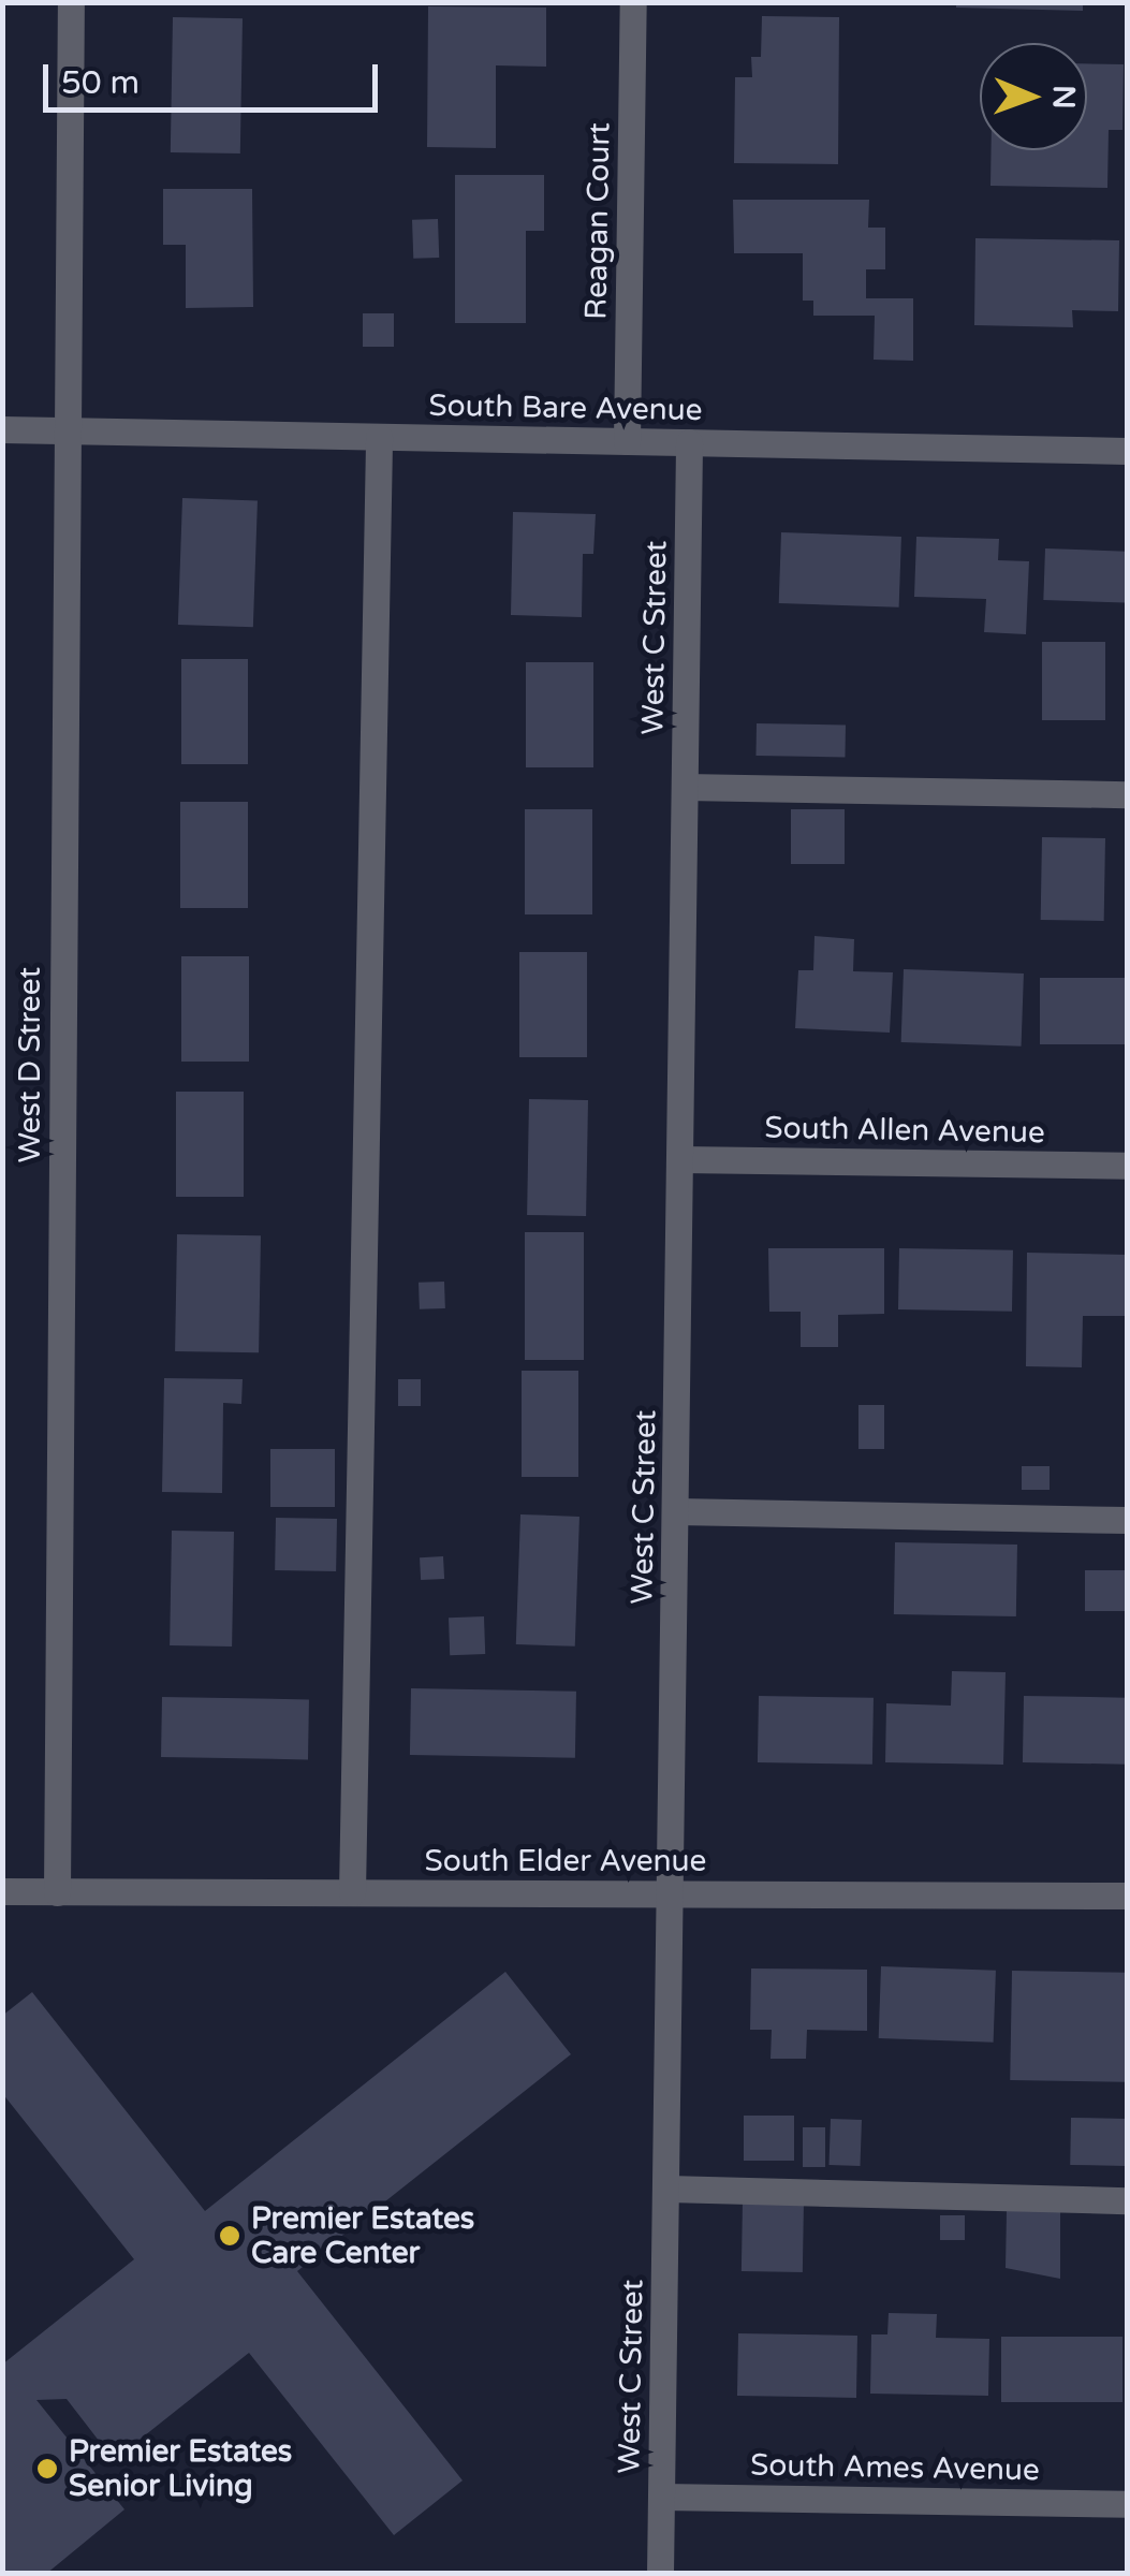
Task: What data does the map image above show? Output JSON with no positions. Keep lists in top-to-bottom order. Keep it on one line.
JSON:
{"streets":{"street":["Reagan Court","South Bare Avenue","West C Street","West D Street","South Allen Avenue","South Elder Avenue","South Ames Avenue"]},"crossings":[["Reagan Court","South Bare Avenue"],["South Bare Avenue","West C Street"],["South Bare Avenue","West D Street"],["West C Street","South Allen Avenue"],["West C Street","South Elder Avenue"],["West C Street","South Ames Avenue"],["West D Street","South Elder Avenue"]],"places":["Premier Estates Care Center","Premier Estates Senior Living"],"scale_bar":"50 m","north":"right"}
